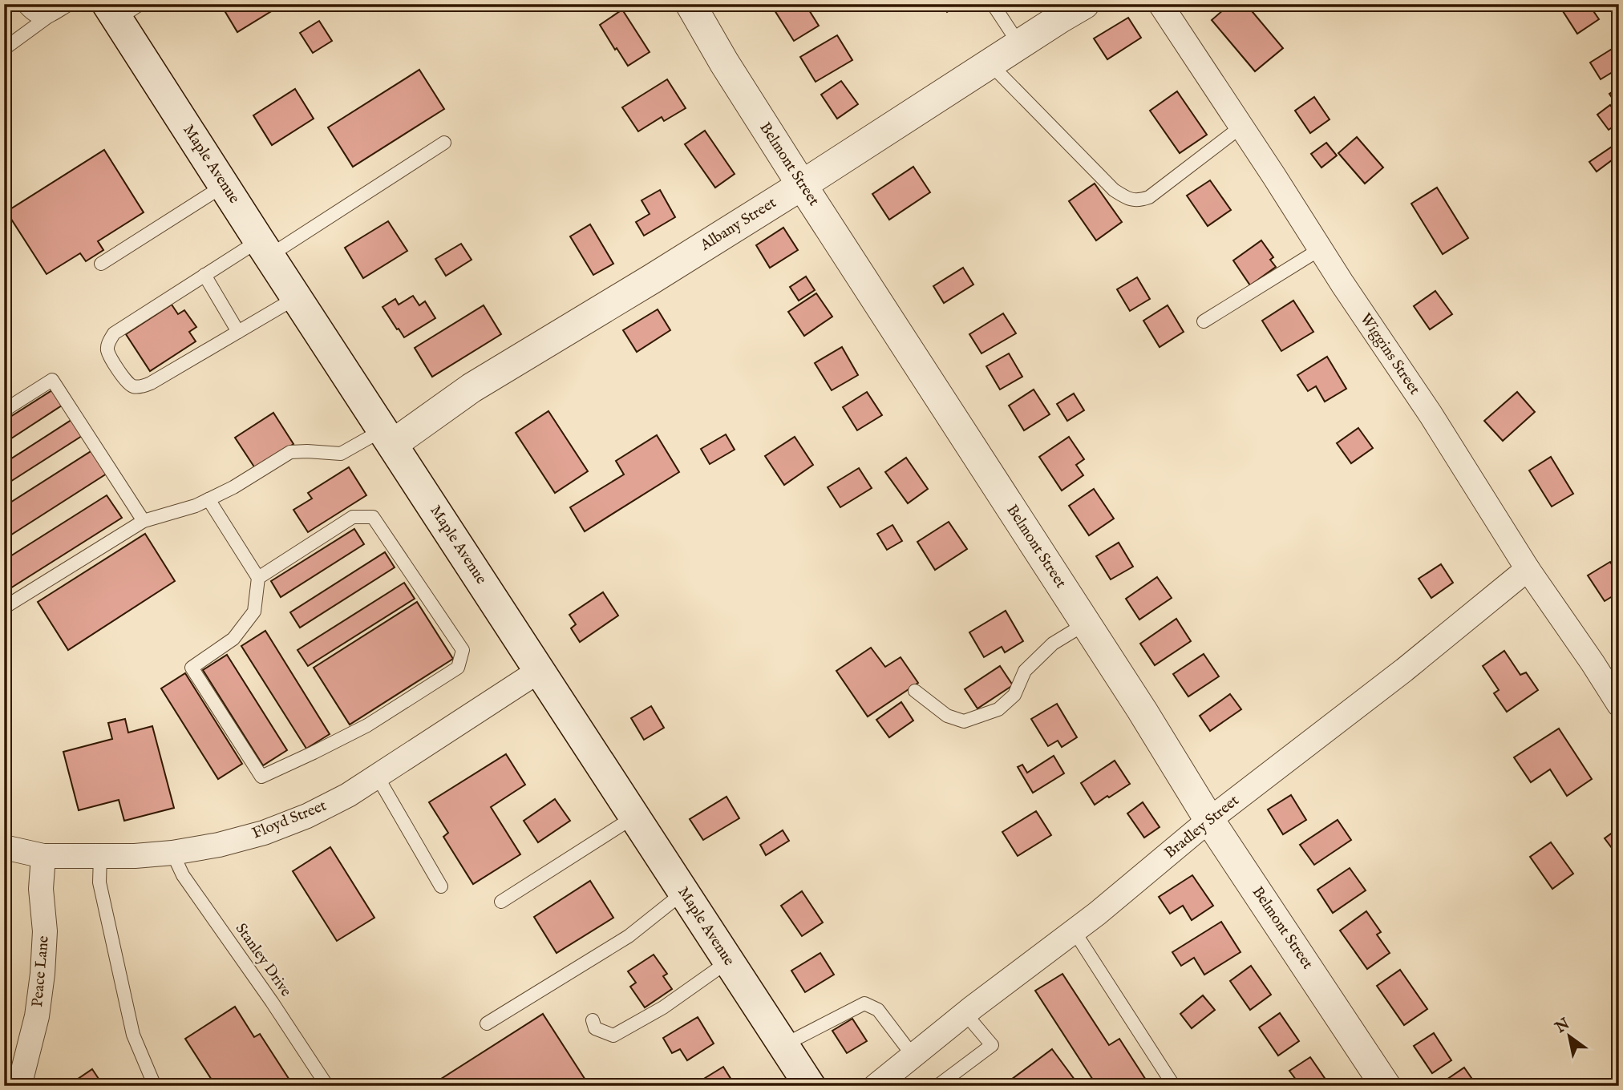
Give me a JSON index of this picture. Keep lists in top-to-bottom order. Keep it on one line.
{"streets":{"main road":["Maple Avenue"],"street":["Belmont Street","Albany Street","Wiggins Street","Floyd Street","Bradley Street","Peace Lane"],"lane":["Stanley Drive"]},"crossings":[["Maple Avenue","Albany Street"],["Maple Avenue","Floyd Street"],["Belmont Street","Albany Street"],["Belmont Street","Bradley Street"],["Wiggins Street","Bradley Street"],["Floyd Street","Stanley Drive"],["Floyd Street","Peace Lane"]],"north":"top left"}
